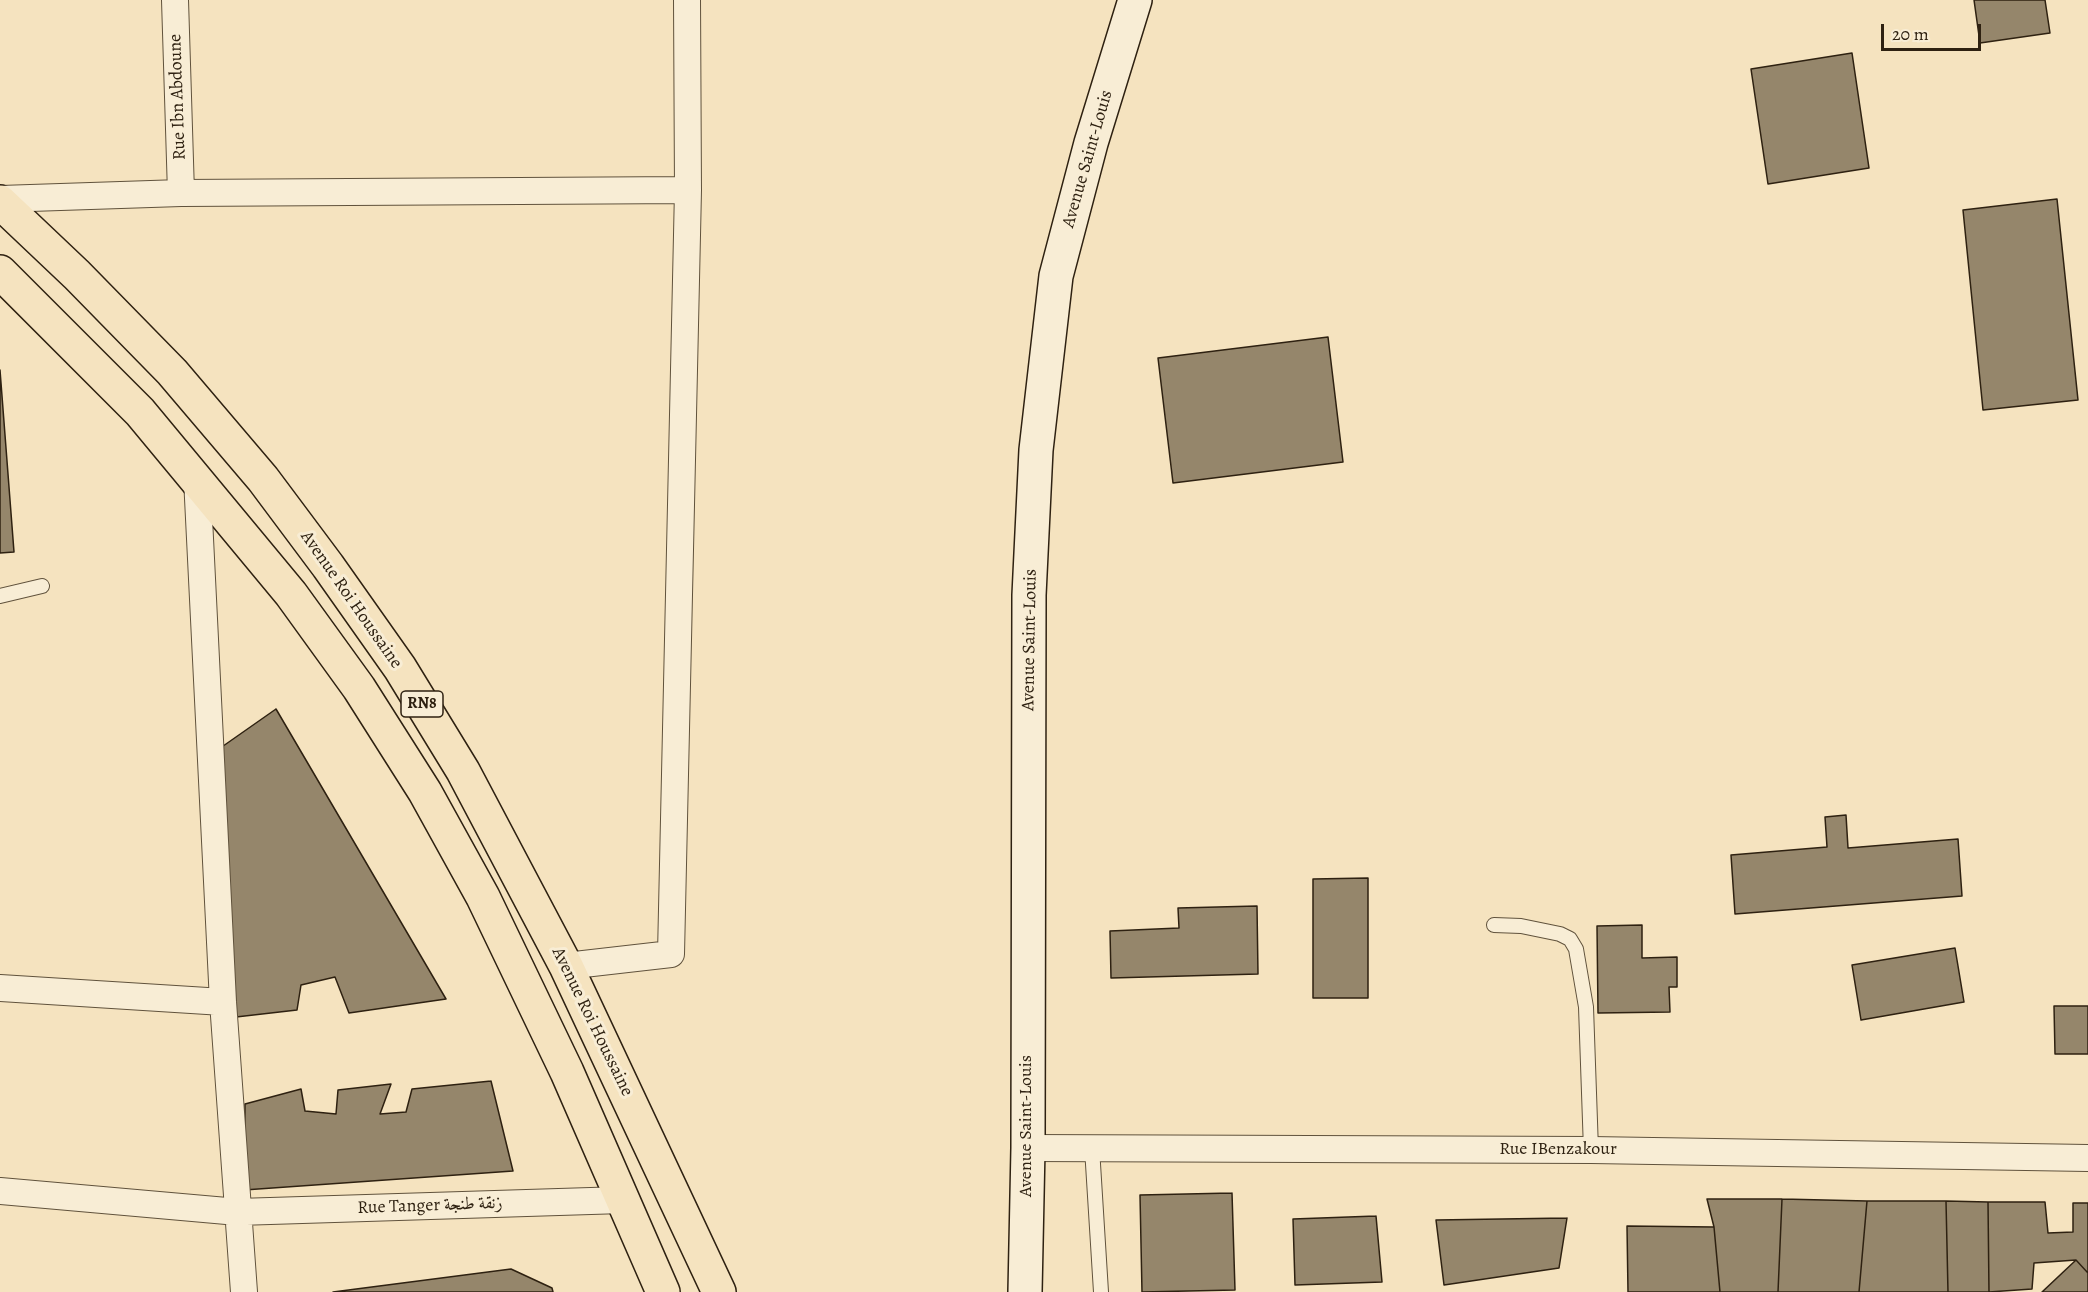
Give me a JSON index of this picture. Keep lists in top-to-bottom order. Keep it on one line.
{"streets":{"main road":["Avenue Saint-Louis","Avenue Roi Houssaine","RN8"],"street":["Rue Ibn Abdoune","Rue IBenzakour","Rue Tanger زنقة طنجة"]},"crossings":[["Avenue Saint-Louis","Rue IBenzakour"],["RN8","Rue Tanger زنقة طنجة"]],"scale_bar":"20 m"}
